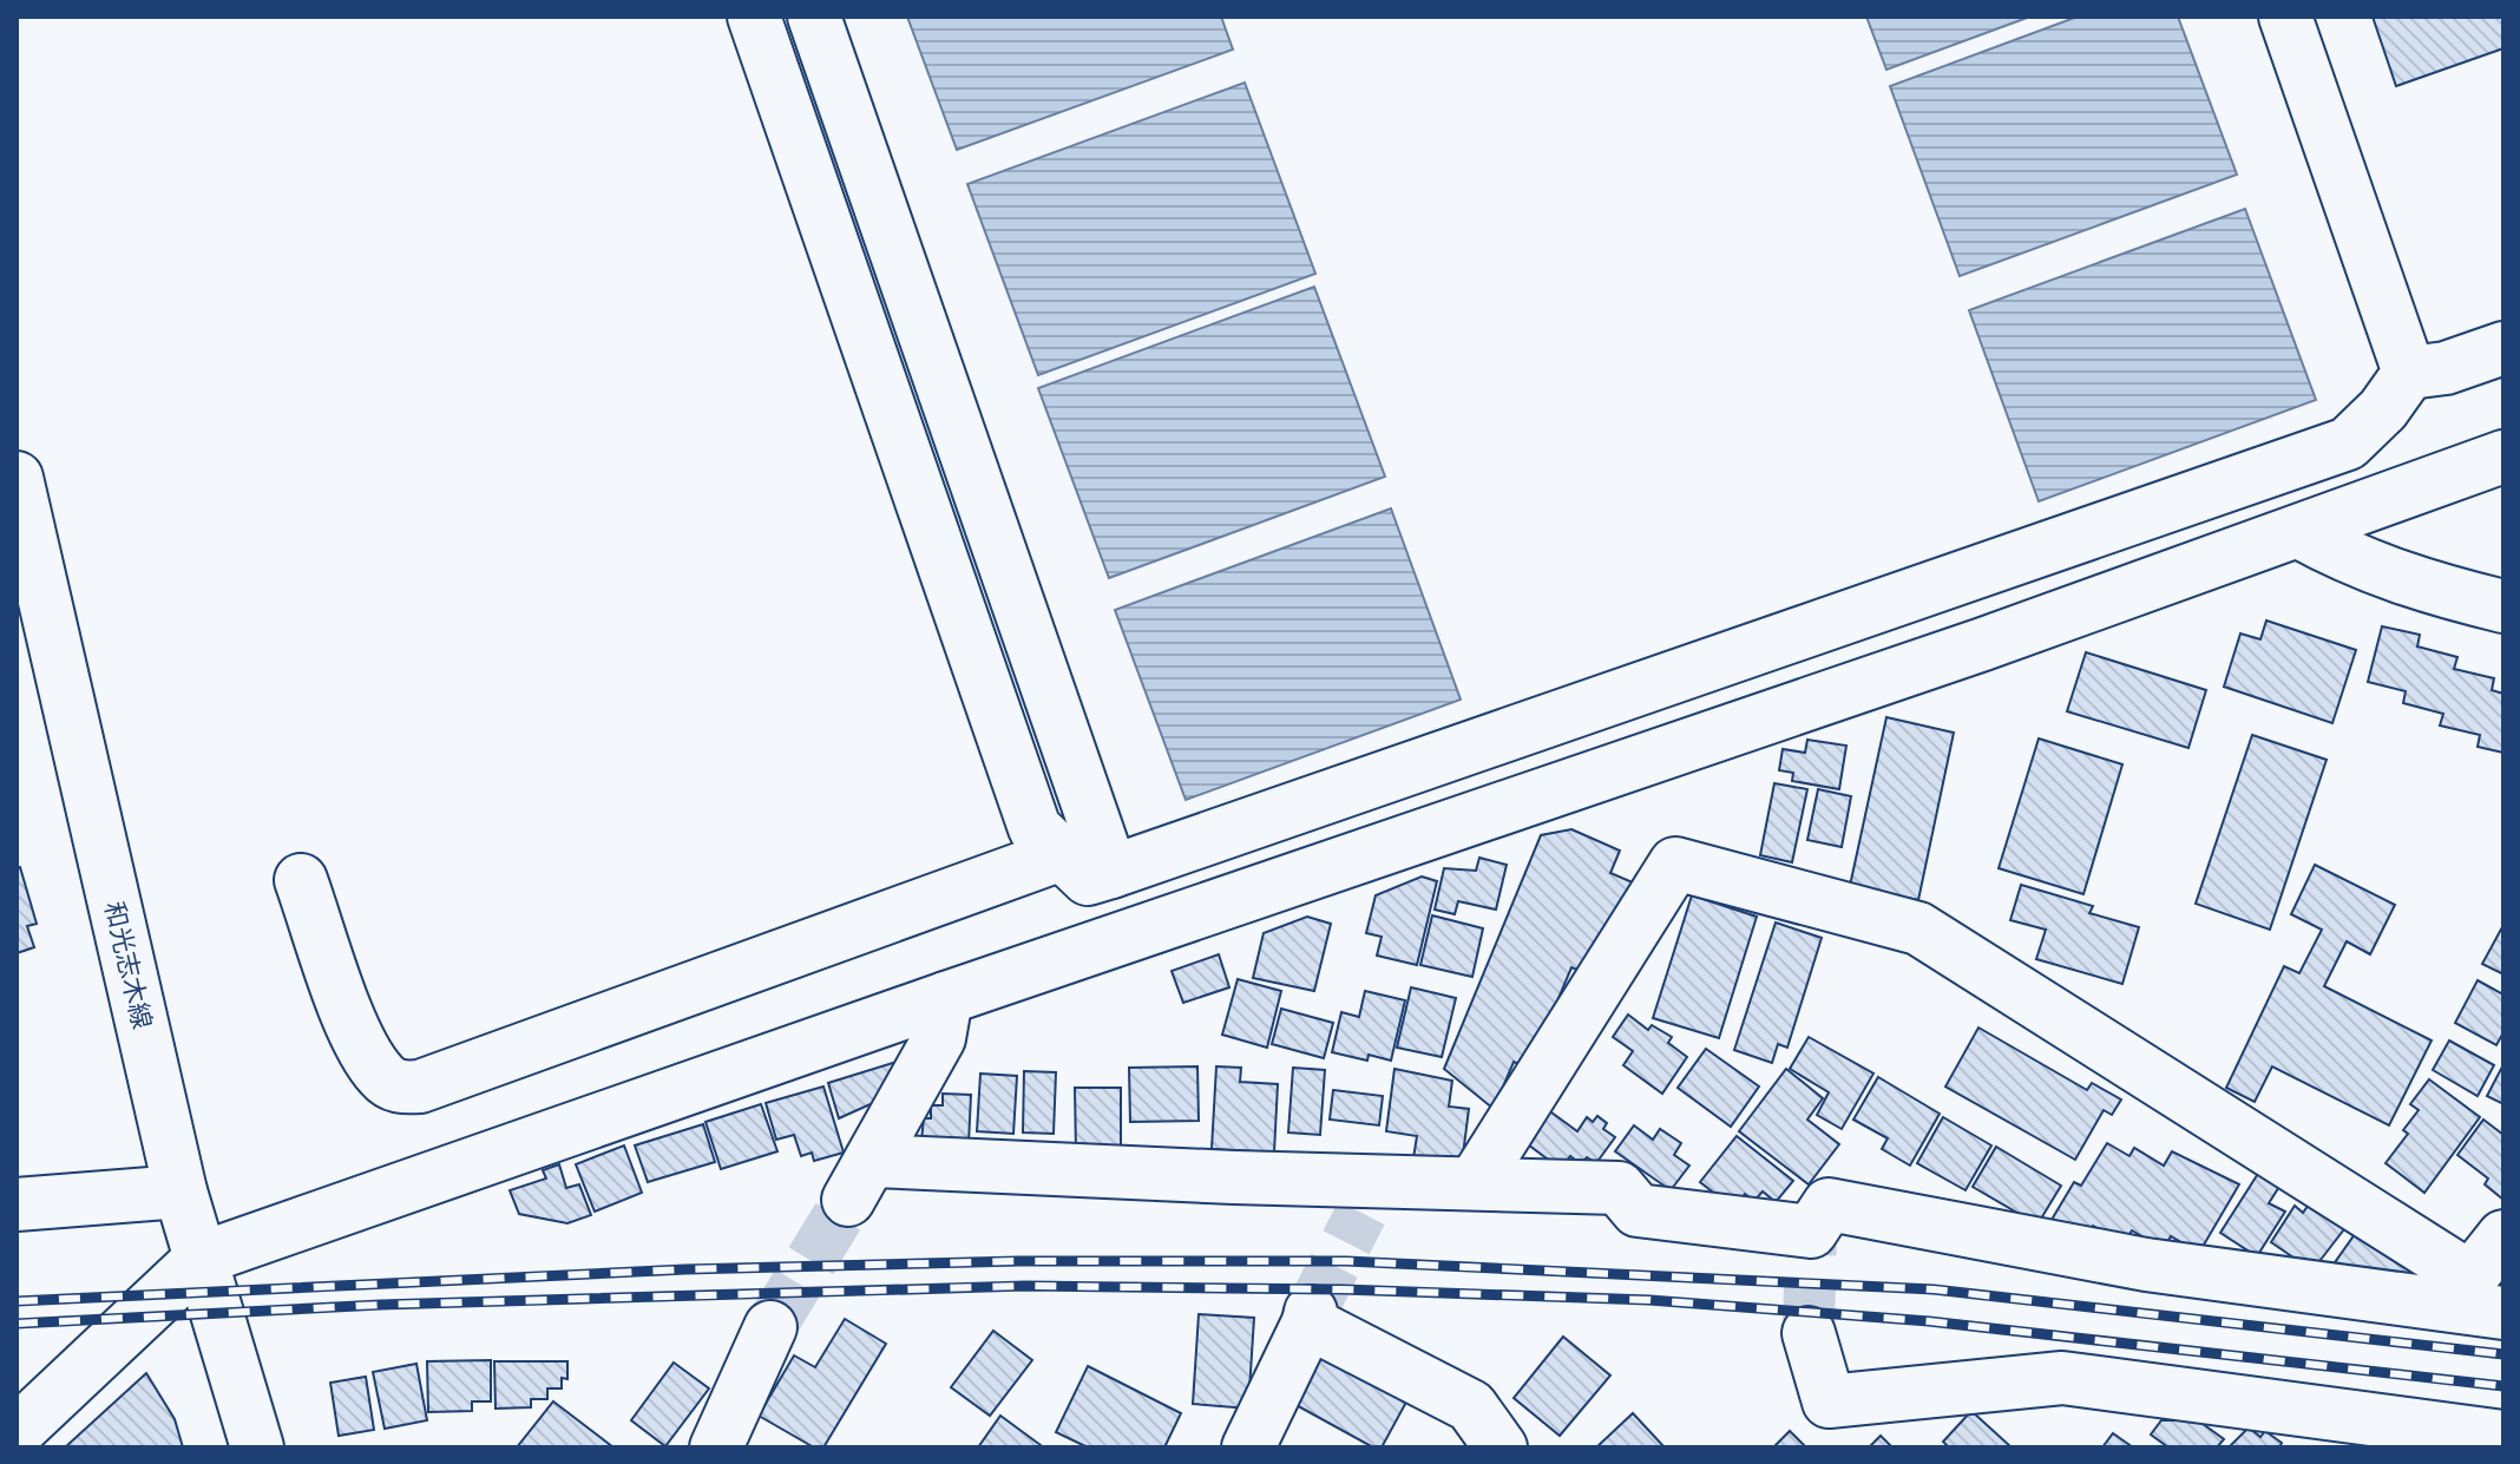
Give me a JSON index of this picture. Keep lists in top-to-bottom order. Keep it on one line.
{"streets":{"street":["和光志木線"]}}
